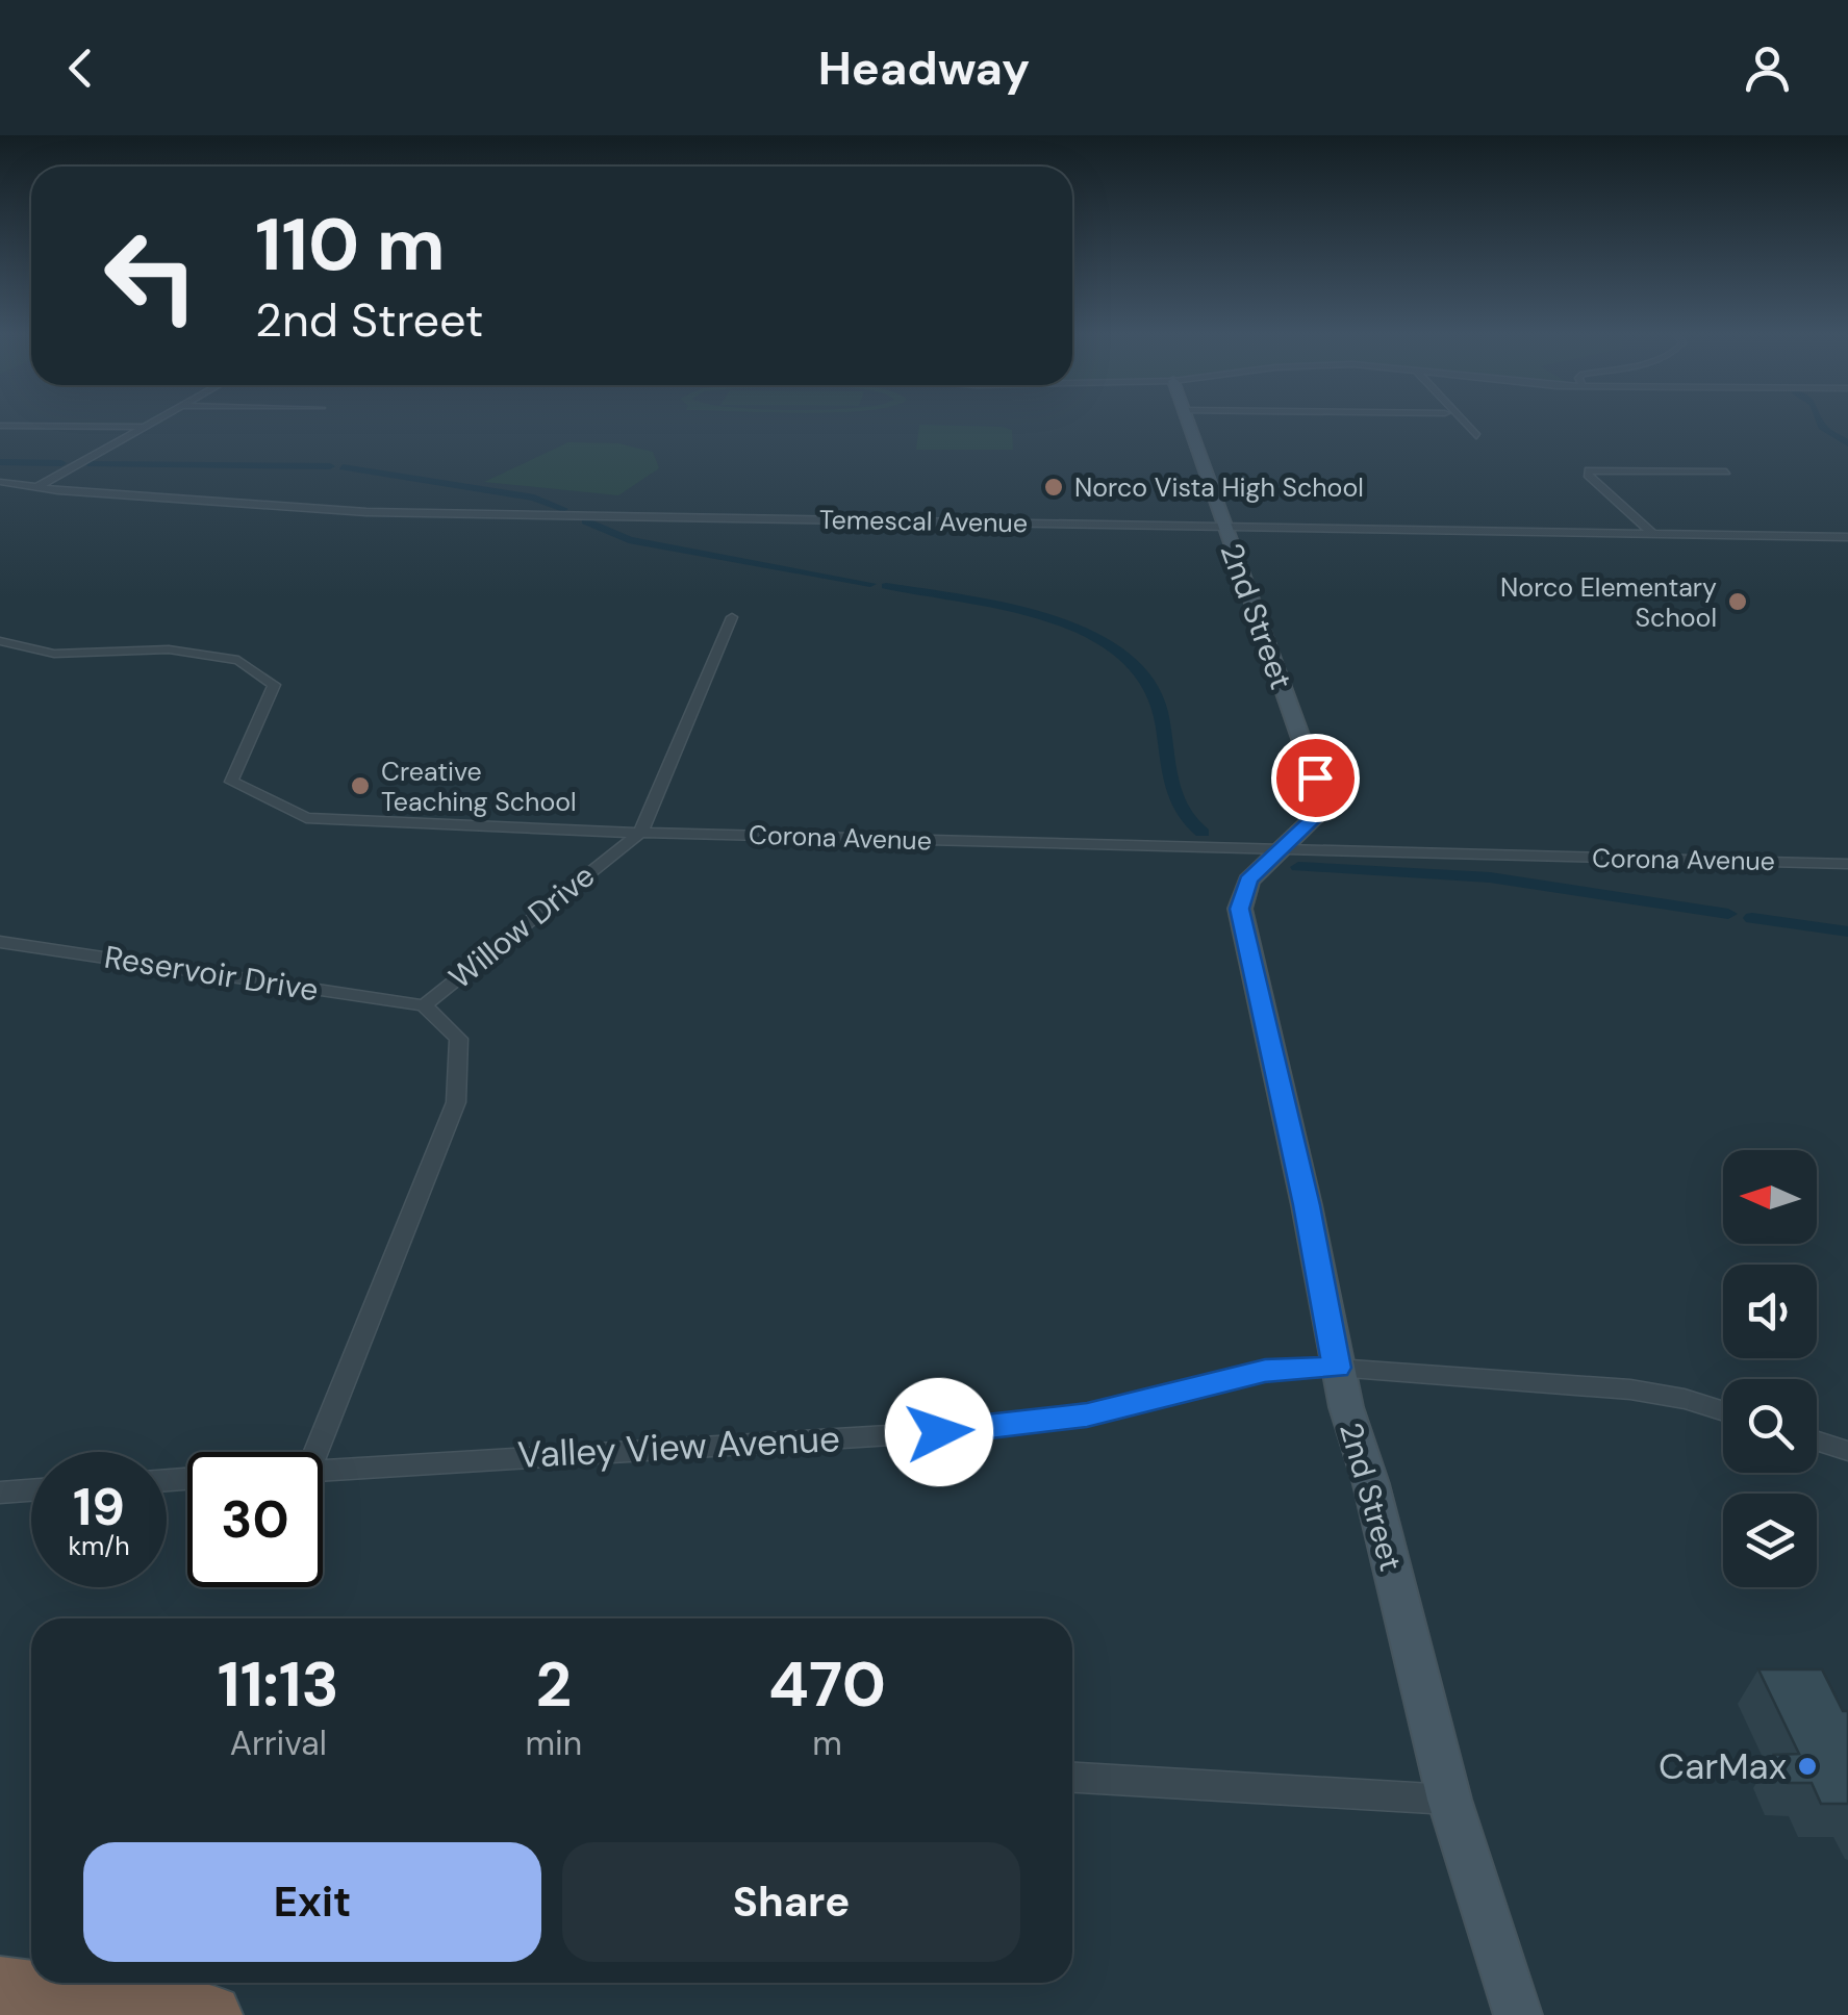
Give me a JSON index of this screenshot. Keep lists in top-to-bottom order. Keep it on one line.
{"streets":{"street":["Temescal Avenue","2nd Street","Corona Avenue","Willow Drive","Reservoir Drive","Valley View Avenue"]},"crossings":[["Temescal Avenue","2nd Street"],["2nd Street","Corona Avenue"],["2nd Street","Valley View Avenue"],["Corona Avenue","Willow Drive"],["Willow Drive","Reservoir Drive"]],"places":["Norco Vista High School","Norco Elementary School","Creative Teaching School","CarMax"],"north":"left","page":{"header":"Headway","turn":["110 m","2nd Street"],"speed":"19 km/h","limit":"30","eta":["11:13","Arrival","2","min","470","m"],"buttons":["Exit","Share"]}}
